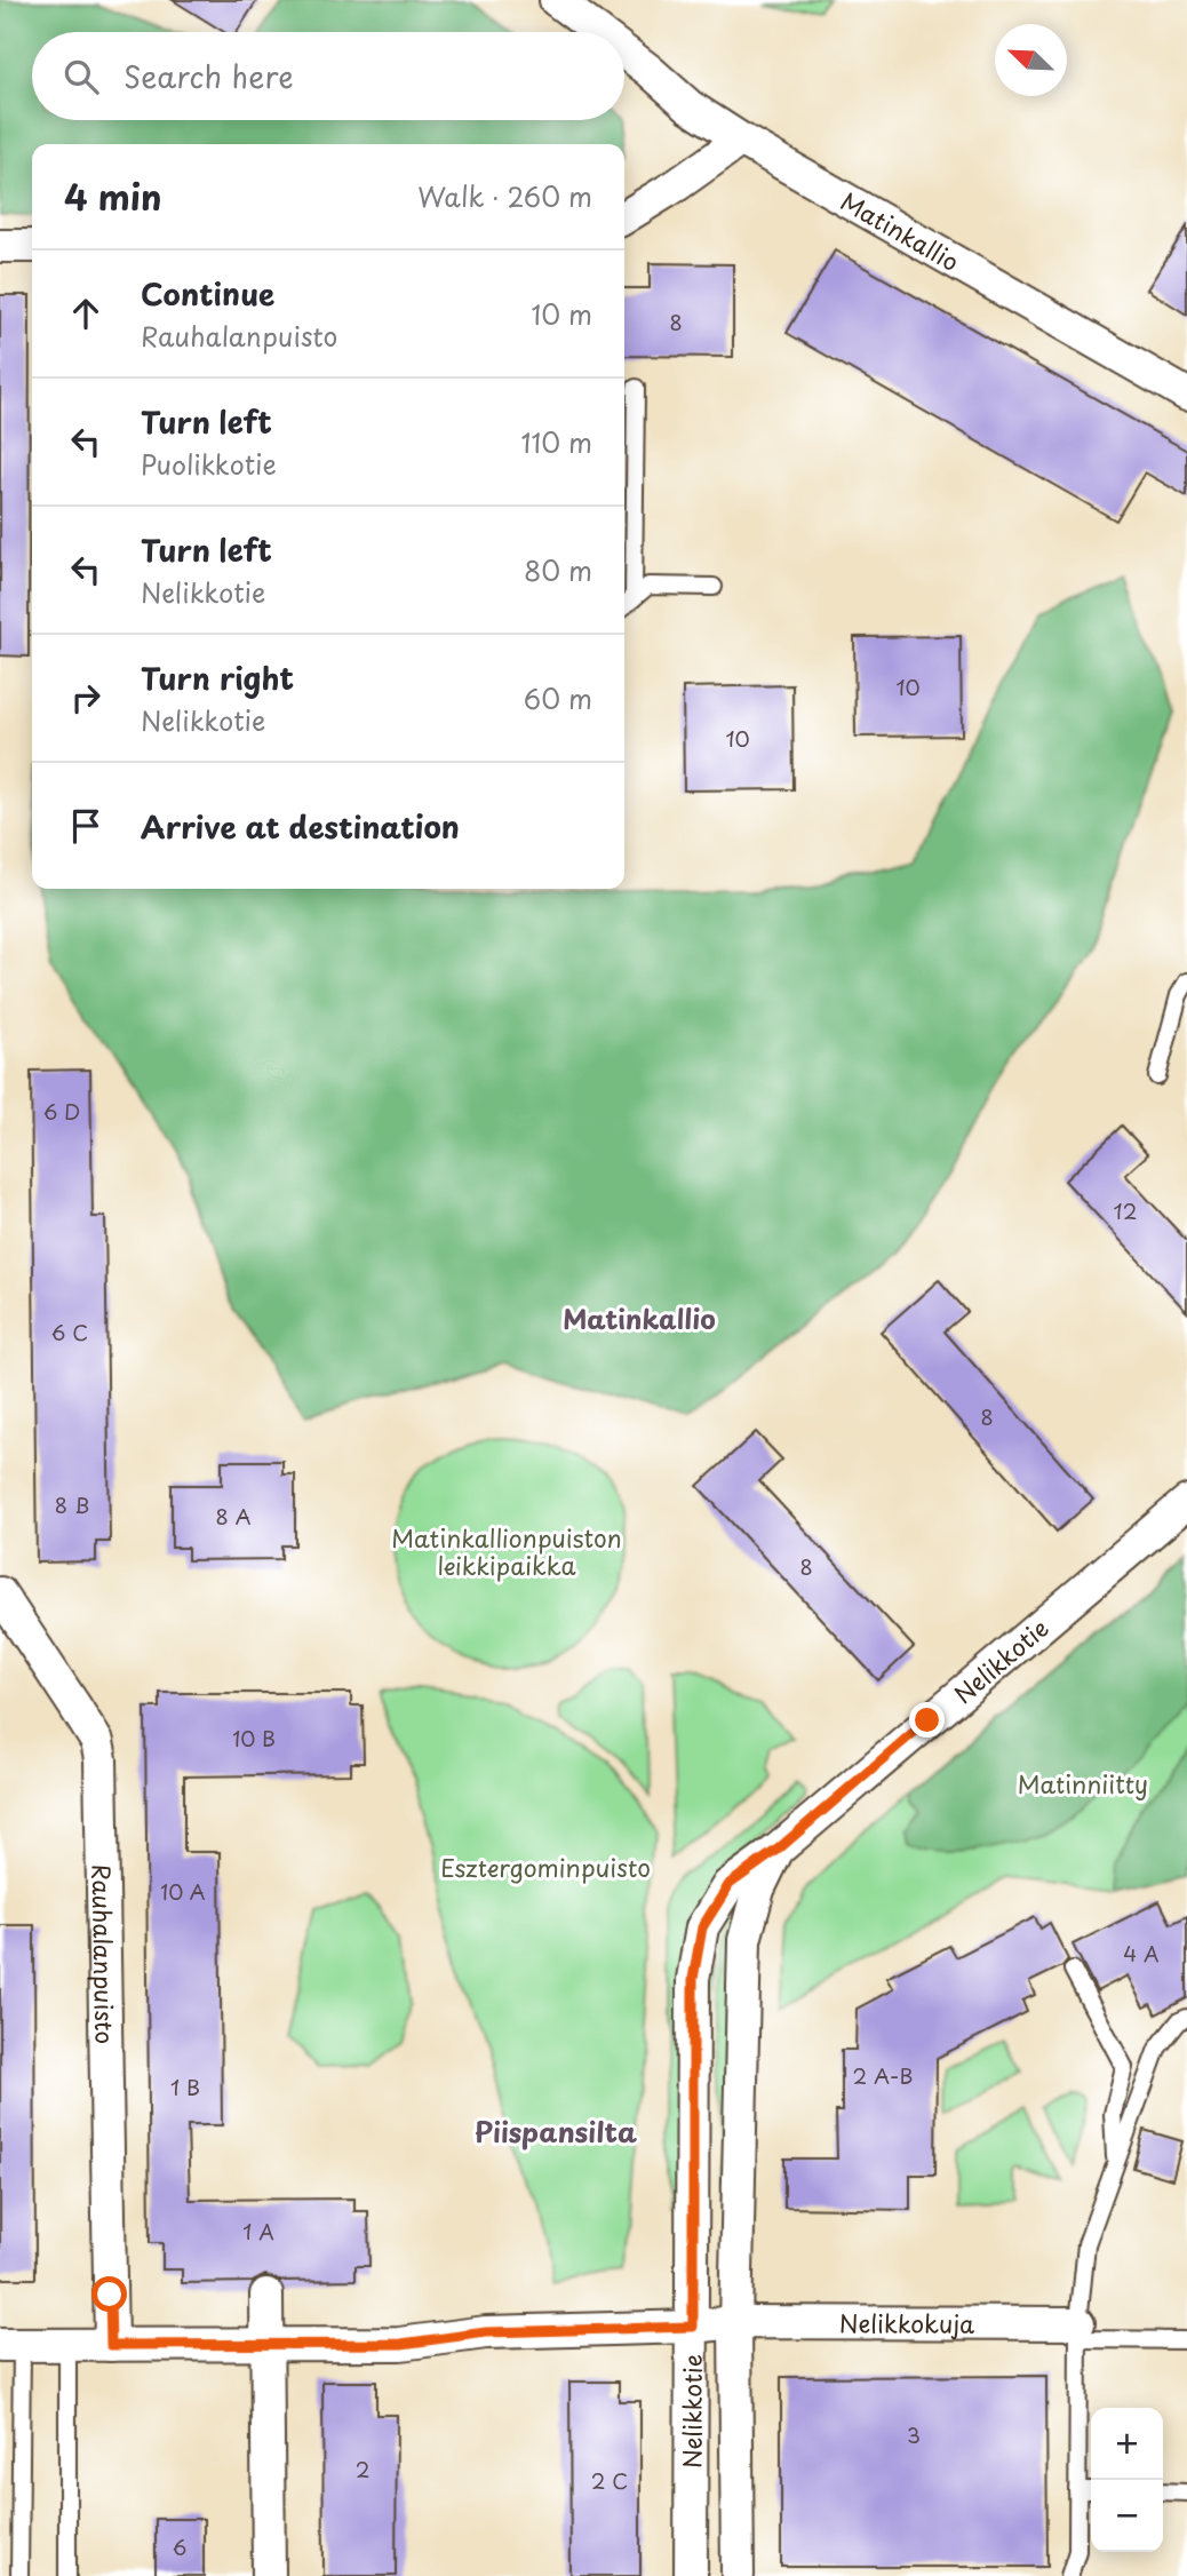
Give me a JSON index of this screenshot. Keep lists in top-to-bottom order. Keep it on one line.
{"streets":{"street":["Matinkallio","Nelikkotie","Rauhalanpuisto","Nelikkokuja"]},"crossings":[["Nelikkotie","Nelikkokuja"],["Rauhalanpuisto","Nelikkokuja"]],"districts":["Matinkallio","Piispansilta"],"parks":["Matinkallionpuiston leikkipaikka","Matinniitty","Esztergominpuisto"],"house_numbers":["8","10","10","6 D","12","6 C","8","8 B","8 A","8","10 B","10 A","4 A","2 A-B","1 B","1 A","3","2","2 C","6"],"north":"top left","page":{"search":"Search here","heading":["4 min","Walk · 260 m"],"list":[["Continue","Rauhalanpuisto","10 m"],["Turn left","Puolikkotie","110 m"],["Turn left","Nelikkotie","80 m"],["Turn right","Nelikkotie","60 m"],"Arrive at destination"],"map_buttons":["+","−"]}}
